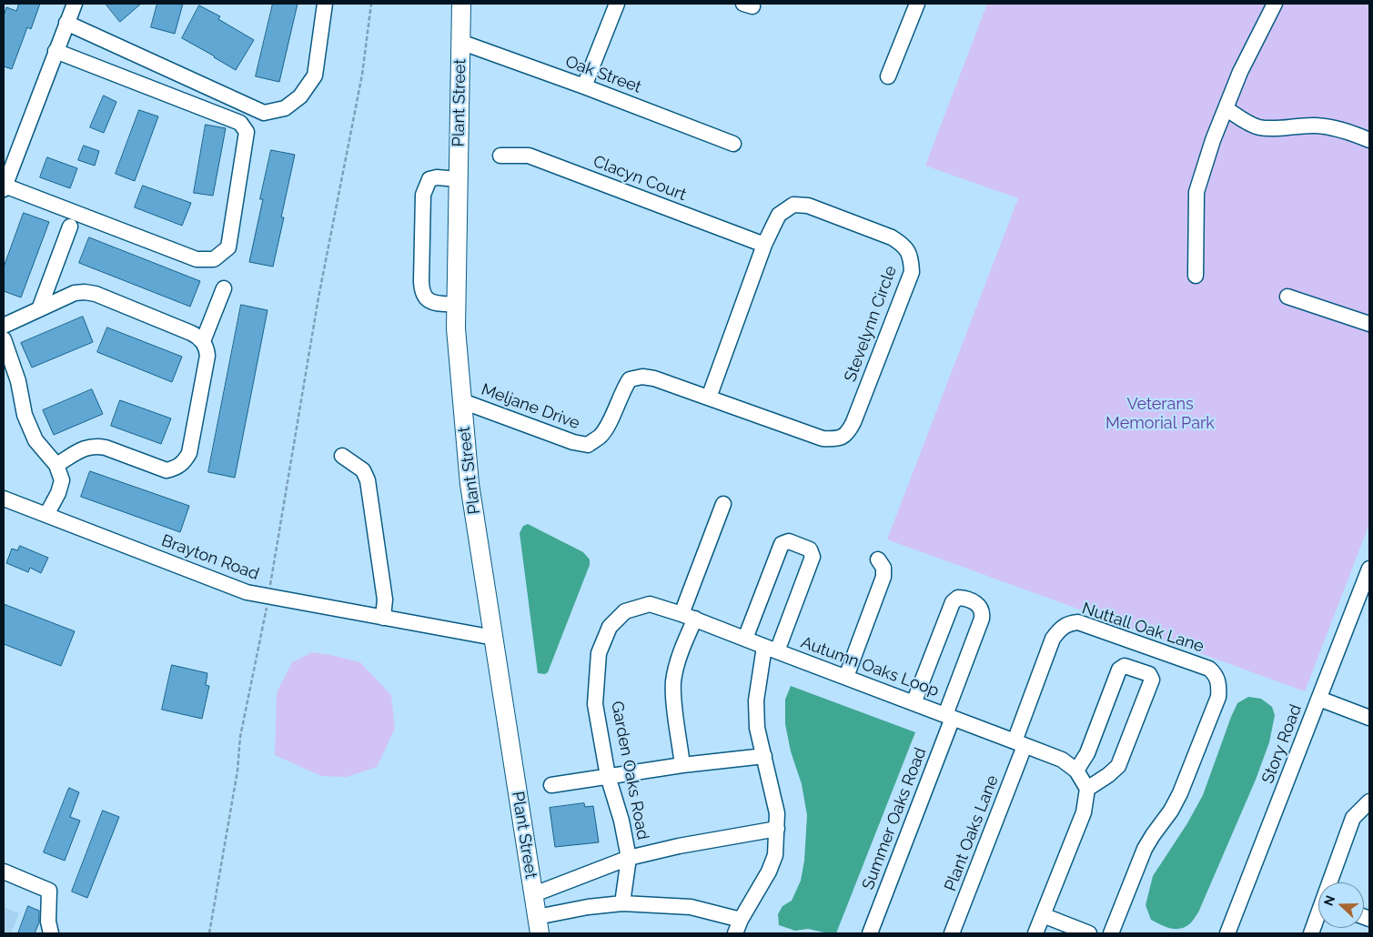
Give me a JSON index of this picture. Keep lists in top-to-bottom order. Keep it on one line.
{"streets":{"main road":["Plant Street"],"street":["Oak Street","Clacyn Court","Stevelynn Circle","Meljane Drive","Brayton Road","Nuttall Oak Lane","Autumn Oaks Loop","Story Road","Garden Oaks Road","Summer Oaks Road","Plant Oaks Lane"]},"crossings":[["Oak Street","Plant Street"],["Plant Street","Meljane Drive"],["Plant Street","Brayton Road"],["Clacyn Court","Stevelynn Circle"],["Stevelynn Circle","Meljane Drive"],["Nuttall Oak Lane","Autumn Oaks Loop"],["Nuttall Oak Lane","Plant Oaks Lane"],["Autumn Oaks Loop","Garden Oaks Road"],["Autumn Oaks Loop","Summer Oaks Road"],["Autumn Oaks Loop","Plant Oaks Lane"]],"parks":["Veterans Memorial Park"],"north":"left"}
